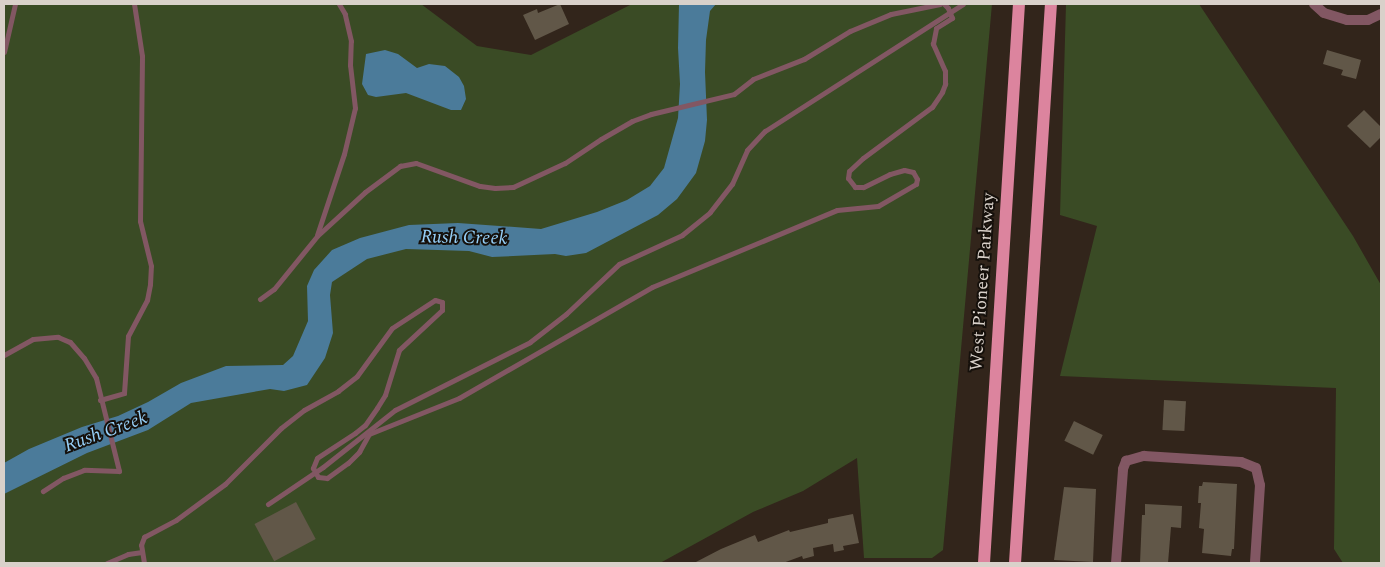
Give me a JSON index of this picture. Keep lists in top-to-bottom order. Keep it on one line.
{"streets":{"main road":["West Pioneer Parkway"]},"water":["Rush Creek"]}
